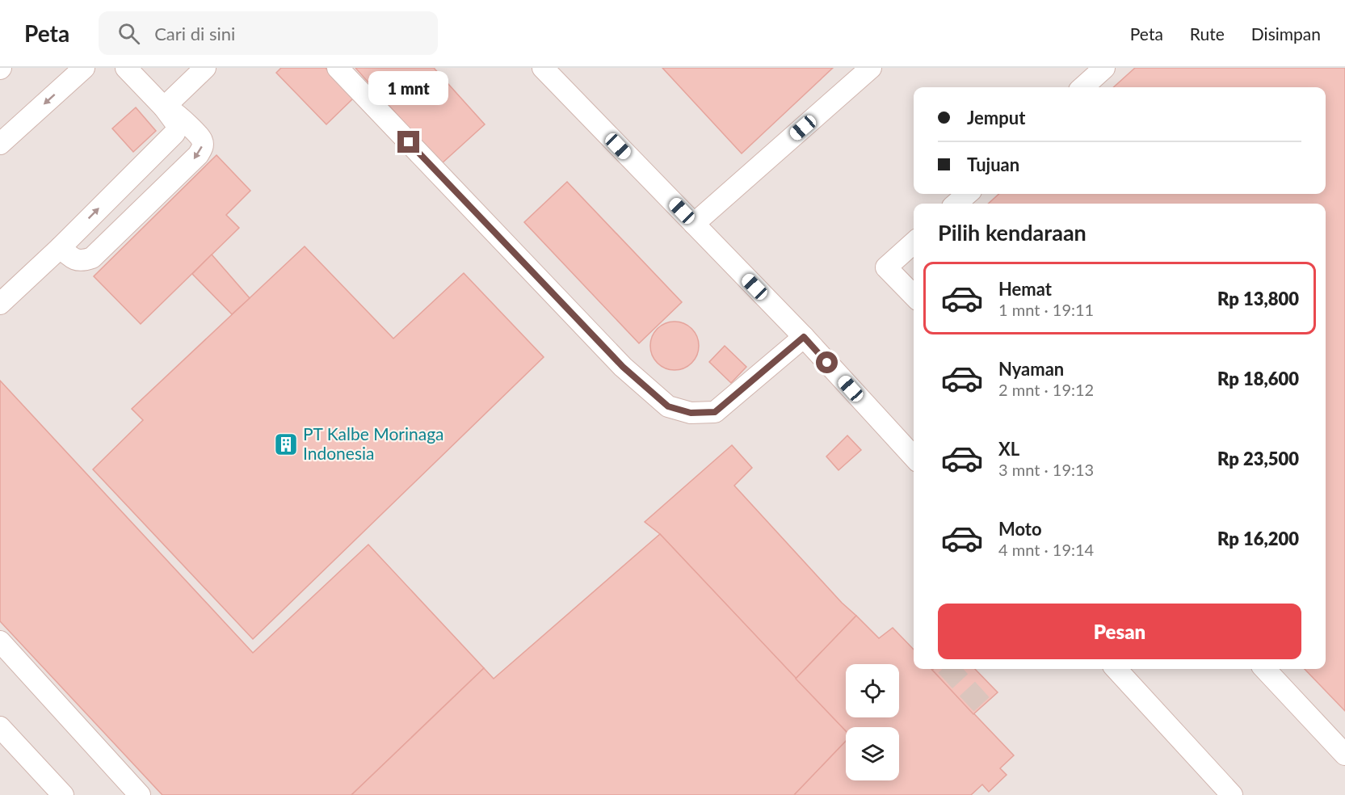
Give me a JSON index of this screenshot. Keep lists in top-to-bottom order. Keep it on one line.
{"places":{"building":["PT Kalbe Morinaga Indonesia"]},"page":{"header":"Peta","search":"Cari di sini","nav":["Peta","Rute","Disimpan"],"bubble":"1 mnt","banner":["Jemput","Tujuan"],"heading":"Pilih kendaraan","list":[{"name":"Hemat","note":"1 mnt · 19:11","value":"Rp 13,800"},{"name":"Nyaman","note":"2 mnt · 19:12","value":"Rp 18,600"},{"name":"XL","note":"3 mnt · 19:13","value":"Rp 23,500"},{"name":"Moto","note":"4 mnt · 19:14","value":"Rp 16,200"}],"buttons":"Pesan"}}
